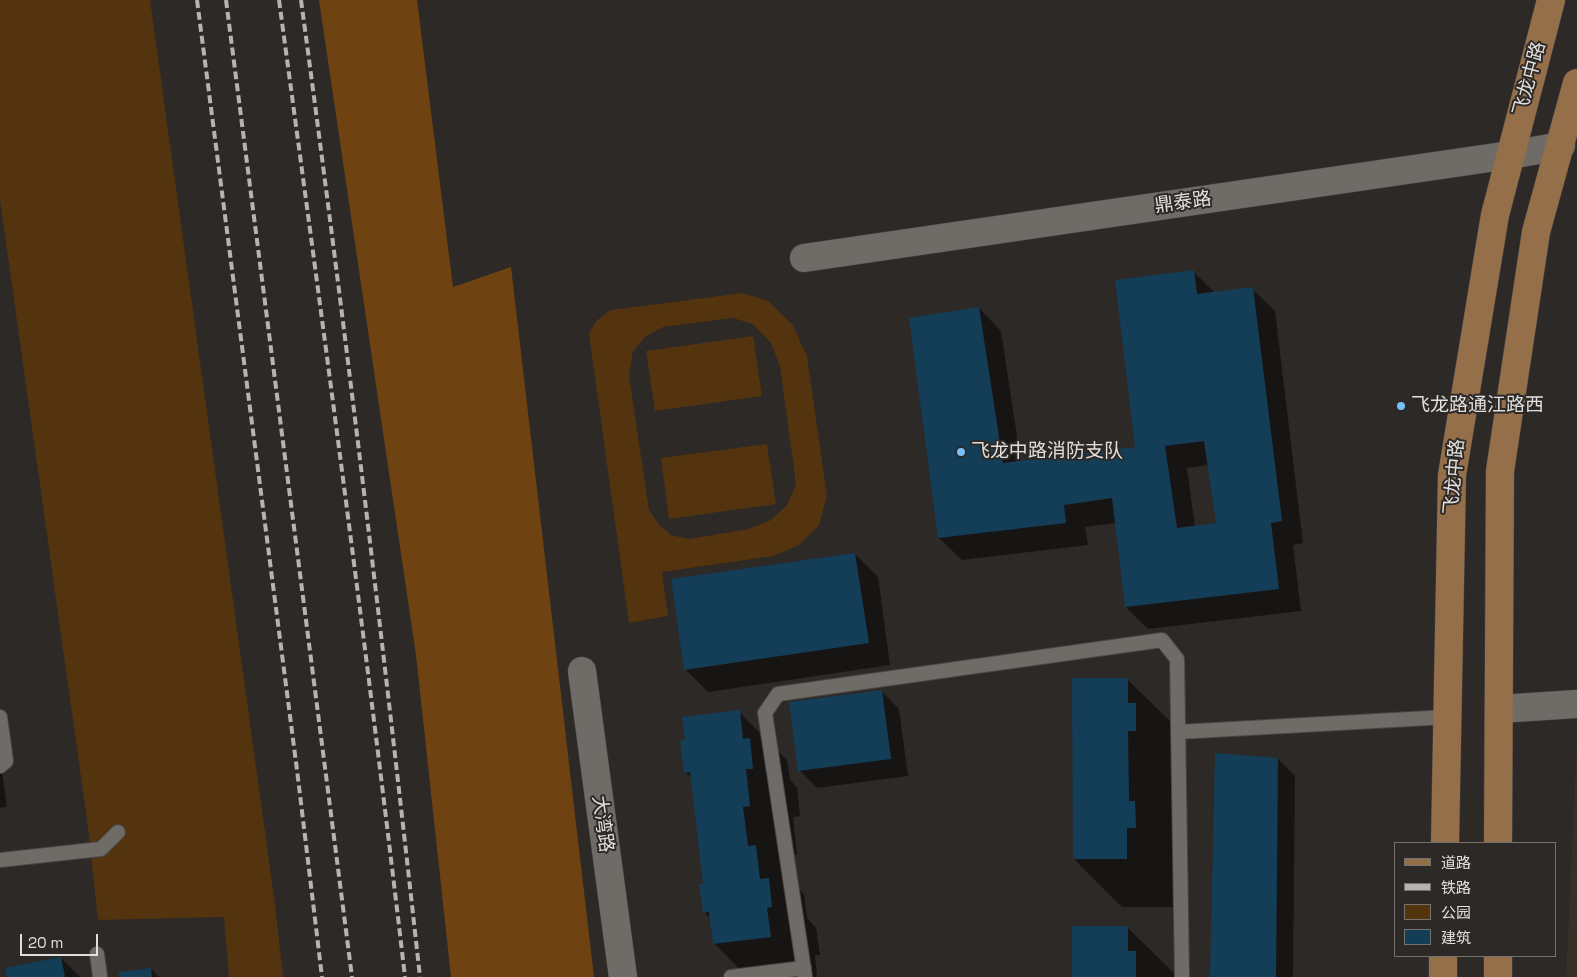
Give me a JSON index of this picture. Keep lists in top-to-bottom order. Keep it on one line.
{"streets":{"main road":["飞龙中路"],"street":["鼎泰路","大湾路"]},"crossings":[["飞龙中路","鼎泰路"]],"places":["飞龙路通江路西","飞龙中路消防支队"],"legend":["道路","铁路","公园","建筑"],"scale_bar":"20 m"}
